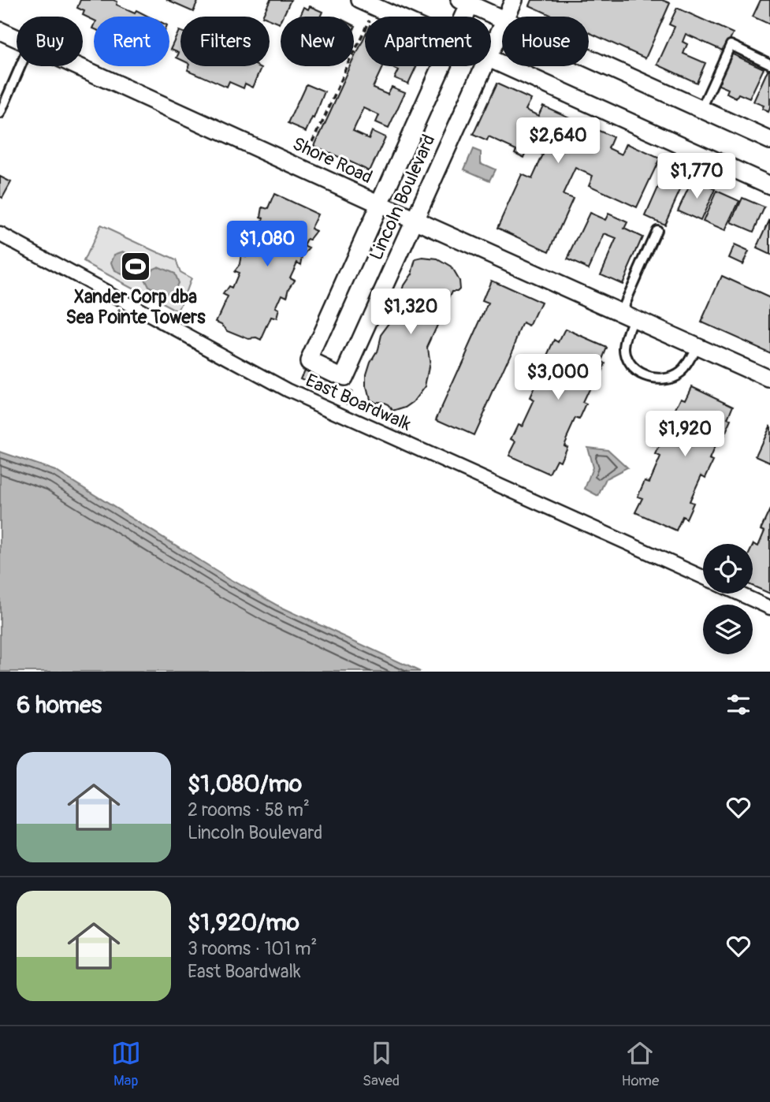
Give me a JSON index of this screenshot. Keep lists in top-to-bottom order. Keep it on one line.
{"streets":{"street":["Shore Road","Lincoln Boulevard","East Boardwalk"]},"crossings":[["Shore Road","Lincoln Boulevard"]],"places":{"sports":["Xander Corp dba Sea Pointe Towers"]},"page":{"chip":["Buy","Rent","Filters","New","Apartment","House"],"price":["$2,640","$1,770","$1,080","$1,320","$3,000","$1,920"],"heading":"6 homes","list":[{"name":"$1,080/mo","note":"2 rooms · 58 m² · Lincoln Boulevard"},{"name":"$1,920/mo","note":"3 rooms · 101 m² · East Boardwalk"}],"tabs":["Map","Saved","Home"]}}
